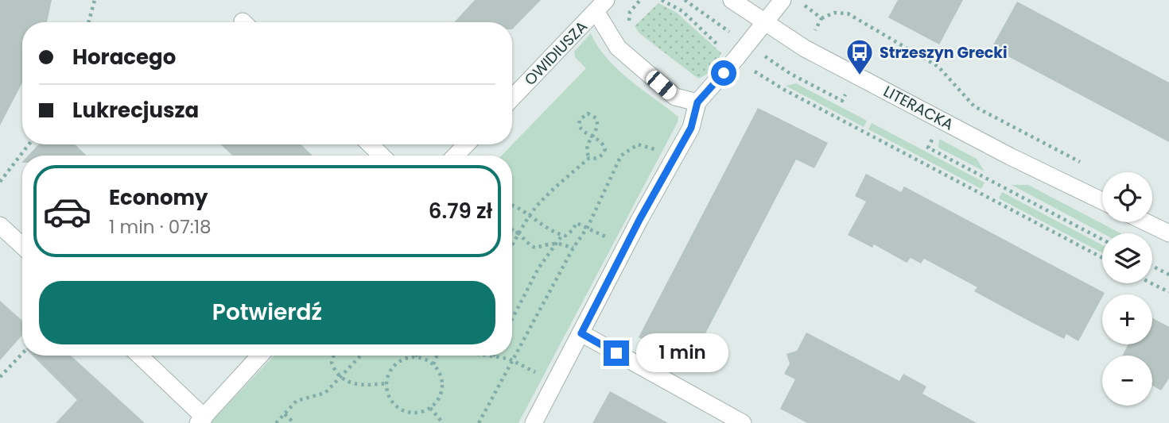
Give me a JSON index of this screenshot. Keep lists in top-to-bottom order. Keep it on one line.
{"streets":{"street":["OWIDIUSZA","LITERACKA"]},"places":{"bus stop":["Strzeszyn Grecki"]},"page":{"banner":["Horacego","Lukrecjusza"],"list":[{"name":"Economy","note":"1 min · 07:18","value":"6.79 zł"}],"map_buttons":["+","−"],"buttons":"Potwierdź","bubble":"1 min"}}
